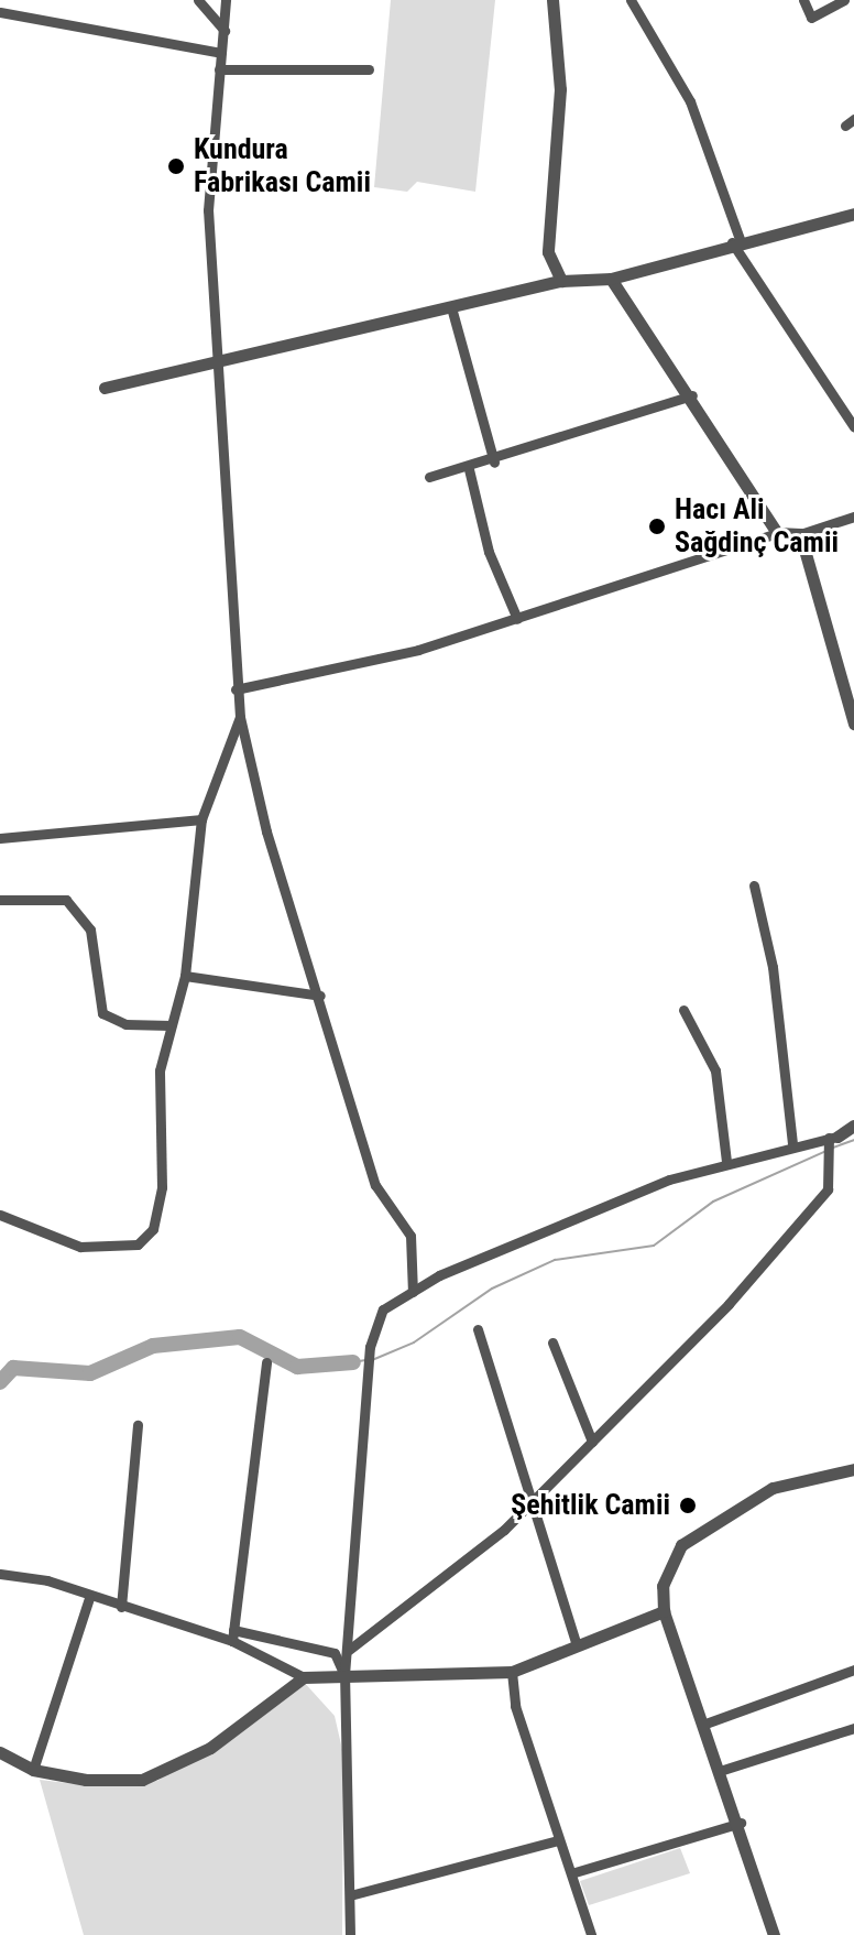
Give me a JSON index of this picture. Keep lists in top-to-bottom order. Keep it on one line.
{"places":["Kundura Fabrikası Camii","Hacı Ali Sağdinç Camii","Şehitlik Camii"]}
